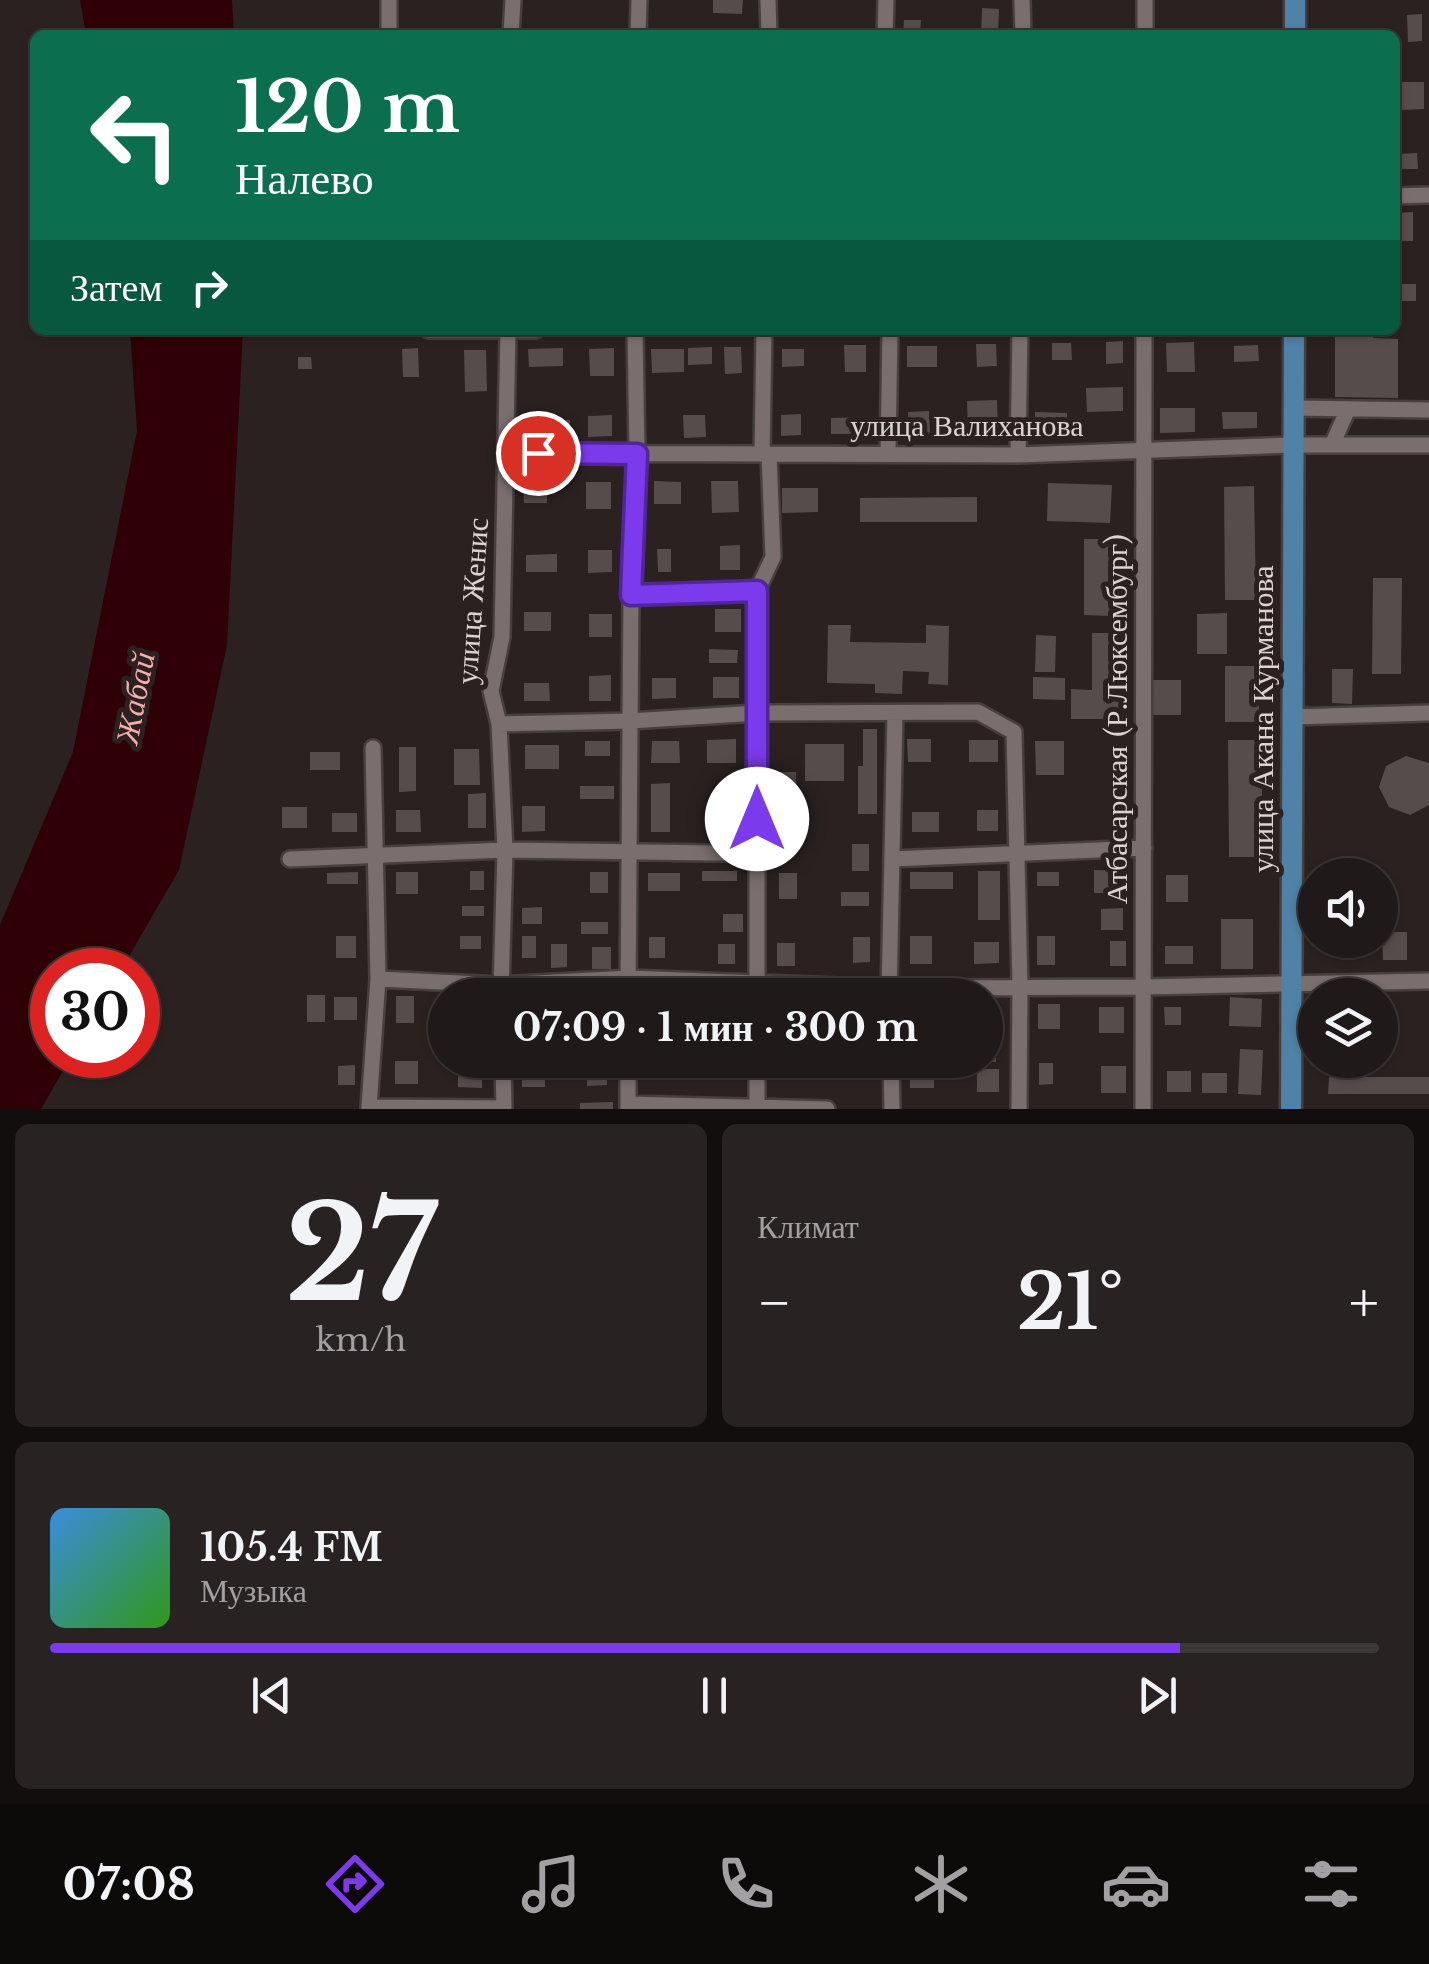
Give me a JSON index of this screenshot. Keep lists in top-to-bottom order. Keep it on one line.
{"streets":{"main road":["улица Акана Курманова"],"street":["улица Валиханова","улица Женис","Атбасарская (Р.Люксембург)"]},"crossings":[["улица Валиханова","улица Женис"],["улица Валиханова","Атбасарская (Р.Люксембург)"],["улица Валиханова","улица Акана Курманова"]],"water":["Жабай"],"page":{"turn":["120 m","Налево"],"then":"Затем","limit":"30","trip":"07:09 · 1 мин · 300 m","tile":[["27","km/h"],"Климат"],"heat":["−","21°","+"],"song":["105.4 FM","Музыка"],"tabs":"07:08"}}
